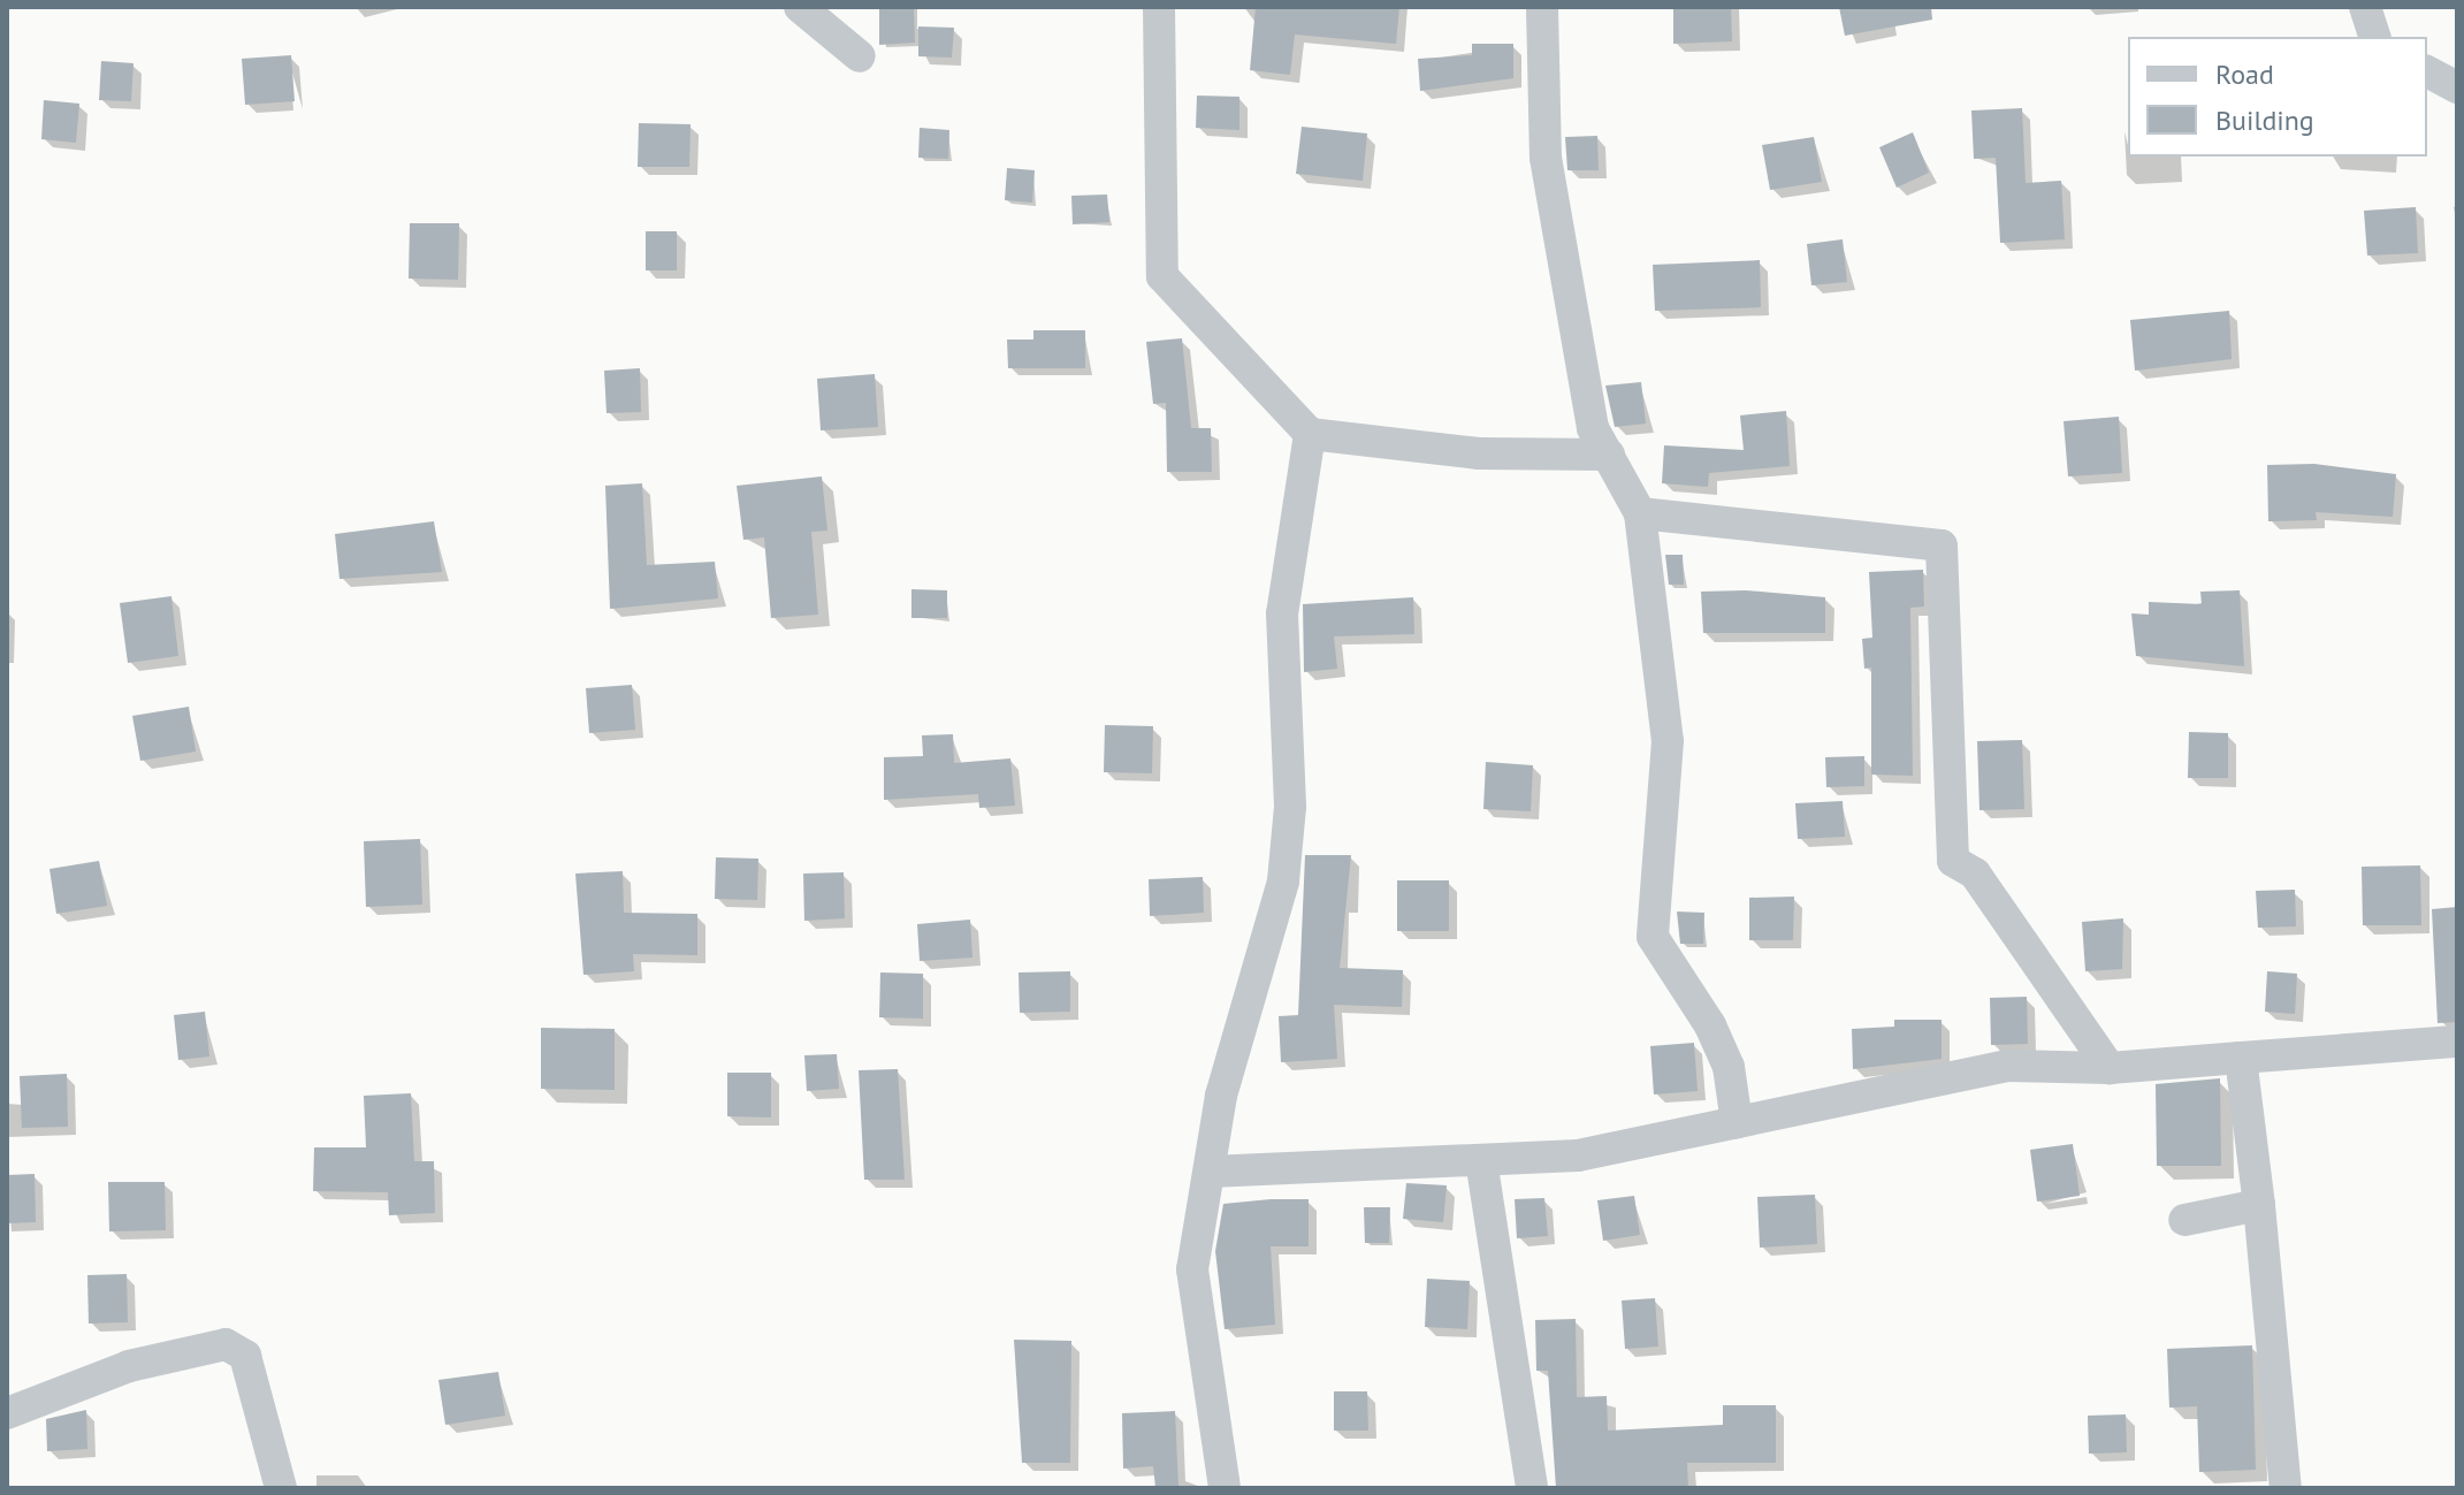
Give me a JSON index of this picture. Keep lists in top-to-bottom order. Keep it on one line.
{"legend":["Road","Building"]}
